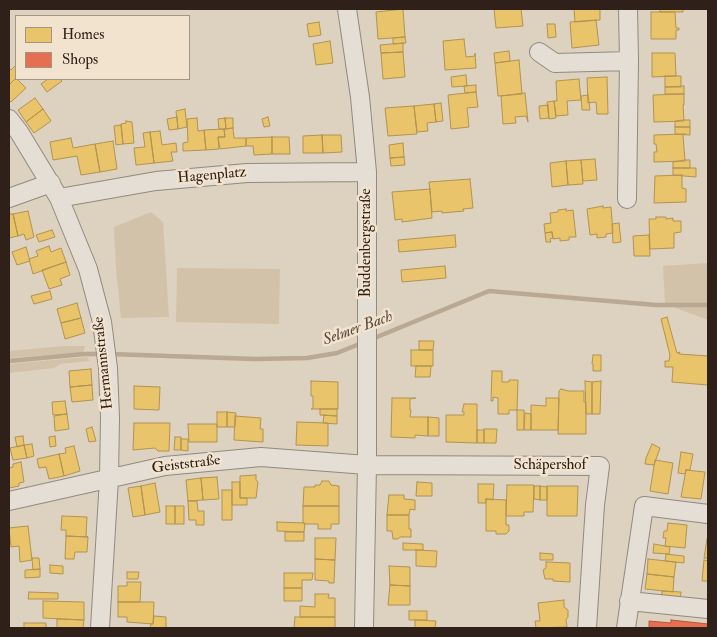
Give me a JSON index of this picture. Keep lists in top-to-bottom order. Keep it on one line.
{"streets":{"street":["Hagenplatz","Buddenbergstraße","Hermannstraße","Geiststraße","Schäpershof"]},"crossings":[["Hagenplatz","Buddenbergstraße"],["Hagenplatz","Hermannstraße"],["Buddenbergstraße","Geiststraße"],["Buddenbergstraße","Schäpershof"],["Hermannstraße","Geiststraße"],["Geiststraße","Schäpershof"]],"water":["Selmer Bach"],"legend":["Homes","Shops"]}
